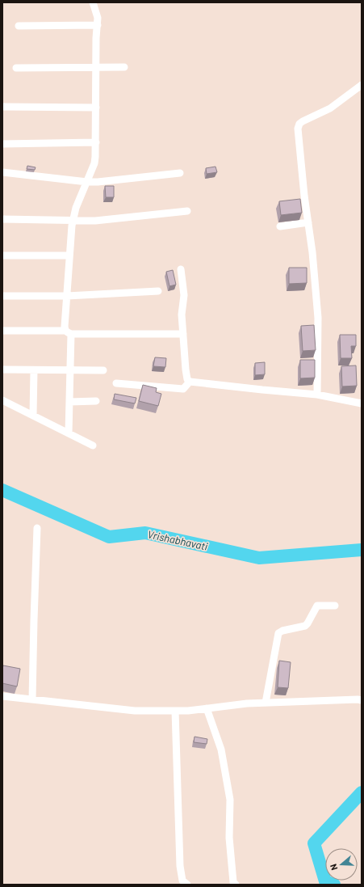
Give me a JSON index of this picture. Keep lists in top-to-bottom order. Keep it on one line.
{"water":["Vrishabhavati"],"north":"left"}
